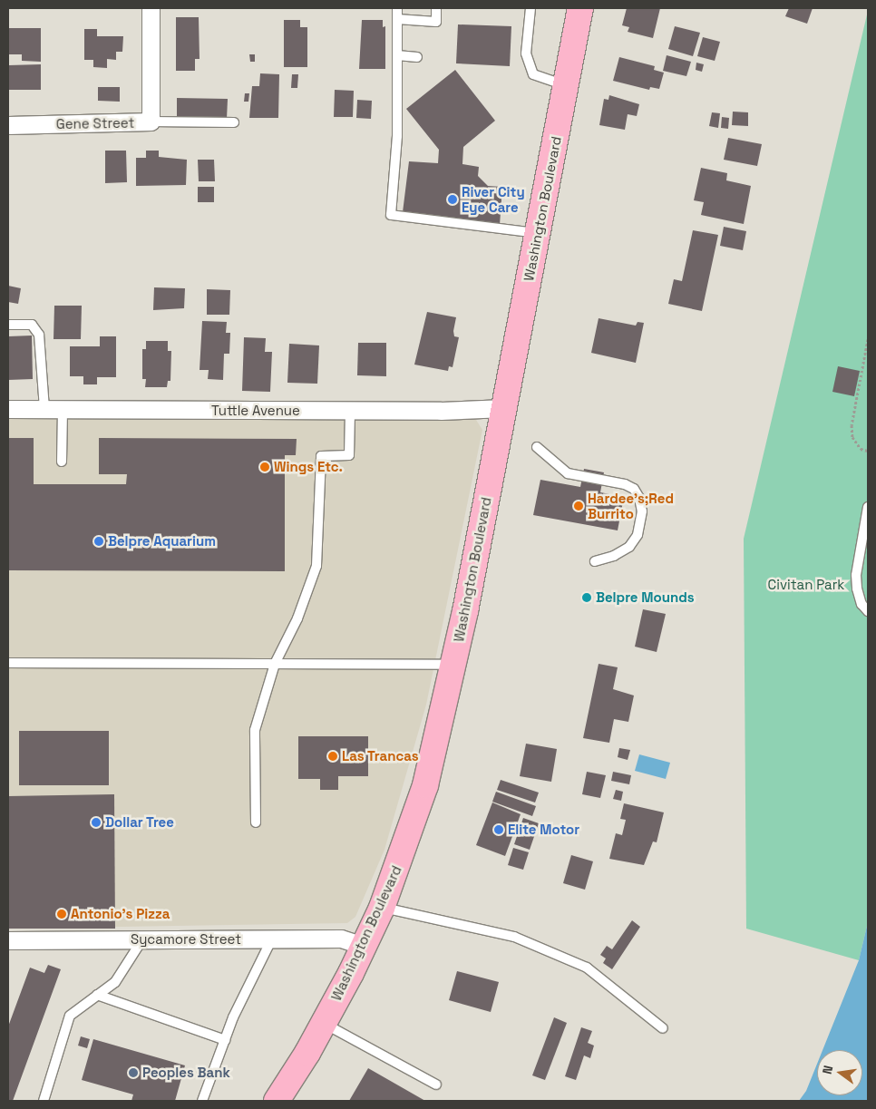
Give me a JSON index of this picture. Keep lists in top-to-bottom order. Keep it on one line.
{"streets":{"main road":["Washington Boulevard"],"street":["Gene Street","Tuttle Avenue","Sycamore Street"]},"crossings":[["Washington Boulevard","Tuttle Avenue"],["Washington Boulevard","Sycamore Street"]],"parks":["Civitan Park"],"places":["River City Eye Care","Wings Etc.","Hardee’s;Red Burrito","Belpre Aquarium","Belpre Mounds","Las Trancas","Dollar Tree","Elite Motor","Antonio's Pizza","Peoples Bank"],"north":"left"}
